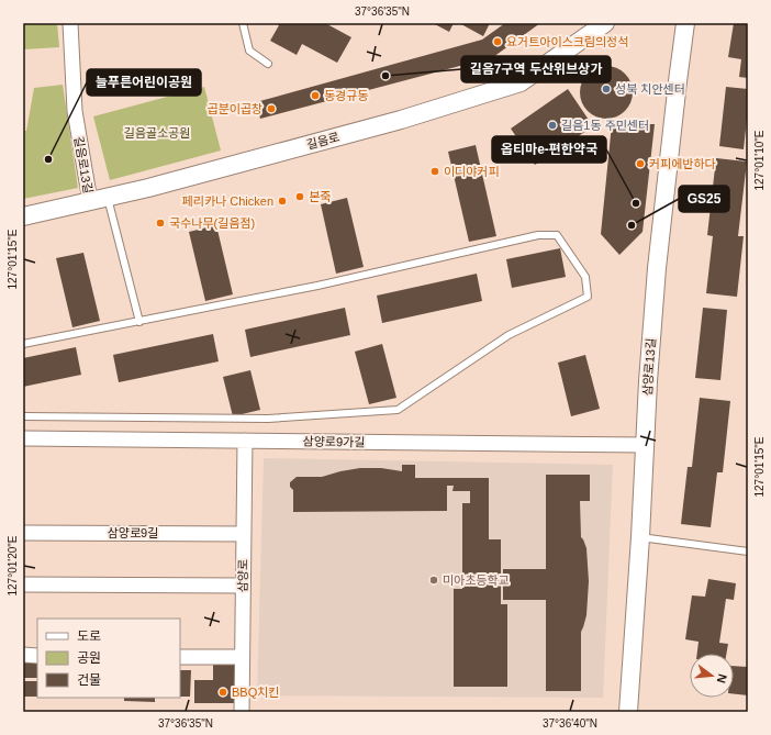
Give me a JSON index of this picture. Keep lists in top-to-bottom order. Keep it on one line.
{"streets":{"street":["길음로","길음로13길","삼양로13길","삼양로9가길","삼양로9길","삼양로"]},"crossings":[["길음로","길음로13길"],["삼양로13길","삼양로9가길"],["삼양로9가길","삼양로"],["삼양로9길","삼양로"]],"parks":["길음골소공원"],"places":["요거트아이스크림의정석","길음7구역 두산위브상가","성북 치안센터","동경규동","곱분이곱창","길음1동 주민센터","늘푸른어린이공원","커피에반하다","이디야커피","본죽","페리카나 Chicken","옵티마e-편한약국","국수나무(길음점)","GS25","미아초등학교","BBQ치킨"],"legend":["도로","공원","건물"],"north":"right","coordinates":["37°36'35\"N","127°01'10\"E","127°01'15\"E","127°01'20\"E","37°36'40\"N"]}
